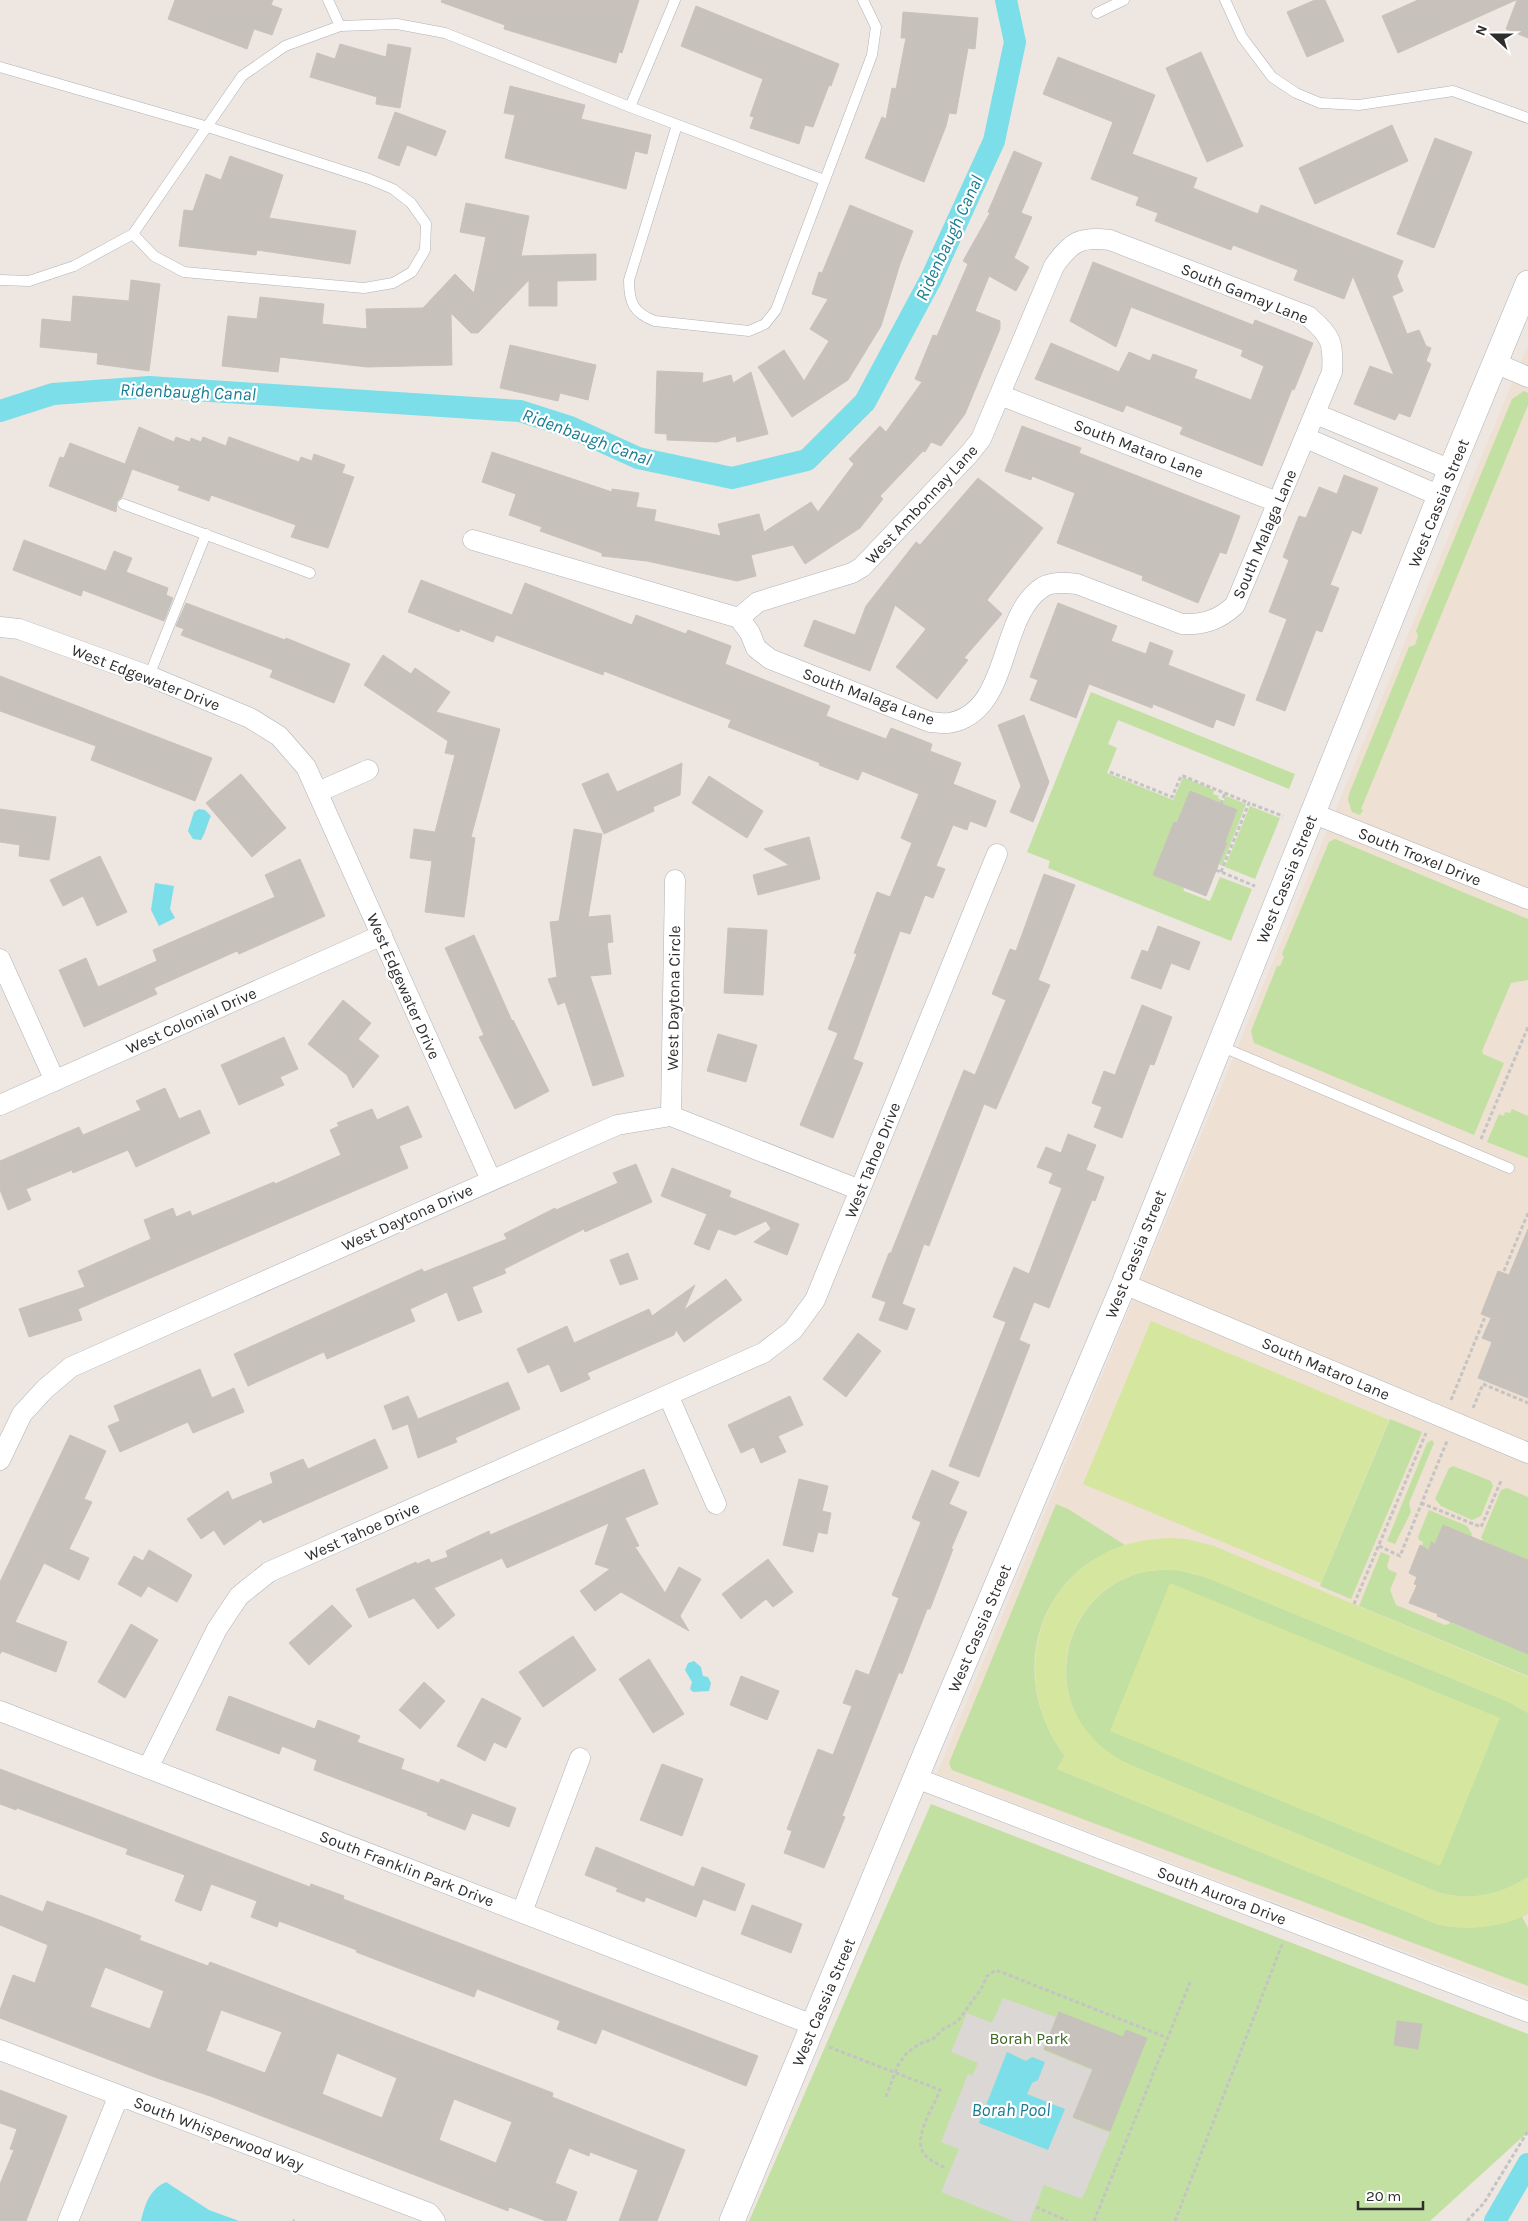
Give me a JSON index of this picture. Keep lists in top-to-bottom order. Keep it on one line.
{"streets":{"street":["South Gamay Lane","South Mataro Lane","West Cassia Street","West Ambonnay Lane","South Malaga Lane","West Edgewater Drive","South Troxel Drive","West Daytona Circle","West Colonial Drive","West Tahoe Drive","West Daytona Drive","South Franklin Park Drive","South Aurora Drive","South Whisperwood Way"]},"crossings":[["South Gamay Lane","West Ambonnay Lane"],["South Gamay Lane","South Malaga Lane"],["South Mataro Lane","West Cassia Street"],["South Mataro Lane","West Ambonnay Lane"],["South Mataro Lane","South Malaga Lane"],["West Cassia Street","South Troxel Drive"],["West Cassia Street","South Franklin Park Drive"],["West Cassia Street","South Aurora Drive"],["West Ambonnay Lane","South Malaga Lane"],["West Edgewater Drive","West Colonial Drive"],["West Edgewater Drive","West Daytona Drive"],["West Daytona Circle","West Daytona Drive"],["West Tahoe Drive","South Franklin Park Drive"]],"water":["Ridenbaugh Canal","Borah Pool"],"parks":["Borah Park"],"scale_bar":"20 m","north":"left"}
